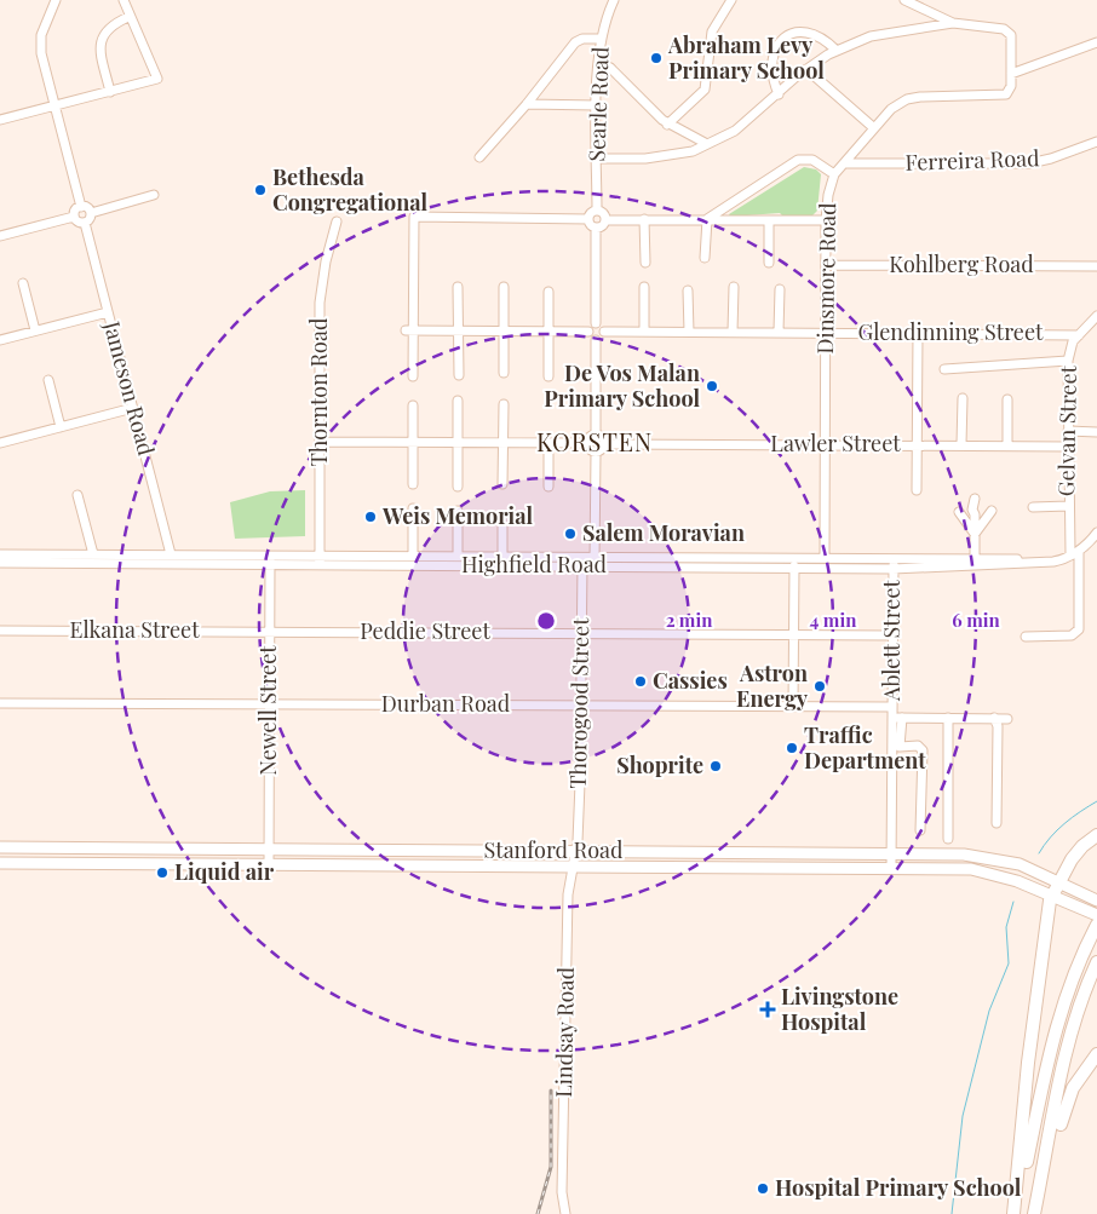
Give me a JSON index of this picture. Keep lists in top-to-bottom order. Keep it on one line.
{"streets":{"main road":["Stanford Road"],"street":["Searle Road","Ferreira Road","Kohlberg Road","Dinsmore Road","Glendinning Street","Jameson Road","Thornton Road","Gelvan Street","Lawler Street","Highfield Road","Elkana Street","Peddie Street","Ablett Street","Thorogood Street","Durban Road","Newell Street","Lindsay Road"]},"crossings":[["Ferreira Road","Dinsmore Road"],["Kohlberg Road","Dinsmore Road"],["Dinsmore Road","Glendinning Street"],["Dinsmore Road","Lawler Street"],["Dinsmore Road","Highfield Road"],["Glendinning Street","Gelvan Street"],["Jameson Road","Highfield Road"],["Thornton Road","Highfield Road"],["Gelvan Street","Lawler Street"],["Gelvan Street","Highfield Road"],["Highfield Road","Ablett Street"],["Highfield Road","Thorogood Street"],["Highfield Road","Newell Street"],["Elkana Street","Peddie Street"],["Elkana Street","Newell Street"],["Peddie Street","Ablett Street"],["Peddie Street","Thorogood Street"],["Peddie Street","Newell Street"],["Ablett Street","Durban Road"],["Ablett Street","Stanford Road"],["Thorogood Street","Durban Road"],["Thorogood Street","Stanford Road"],["Thorogood Street","Lindsay Road"],["Durban Road","Newell Street"],["Newell Street","Stanford Road"],["Stanford Road","Lindsay Road"]],"districts":["KORSTEN"],"places":{"other":["Abraham Levy Primary School","Bethesda Congregational","De Vos Malan Primary School","Weis Memorial","Salem Moravian","Cassies","Astron Energy","Traffic Department","Shoprite","Liquid air","Hospital Primary School"],"health":["Livingstone Hospital"]},"rings":["2 min","4 min","6 min"]}
